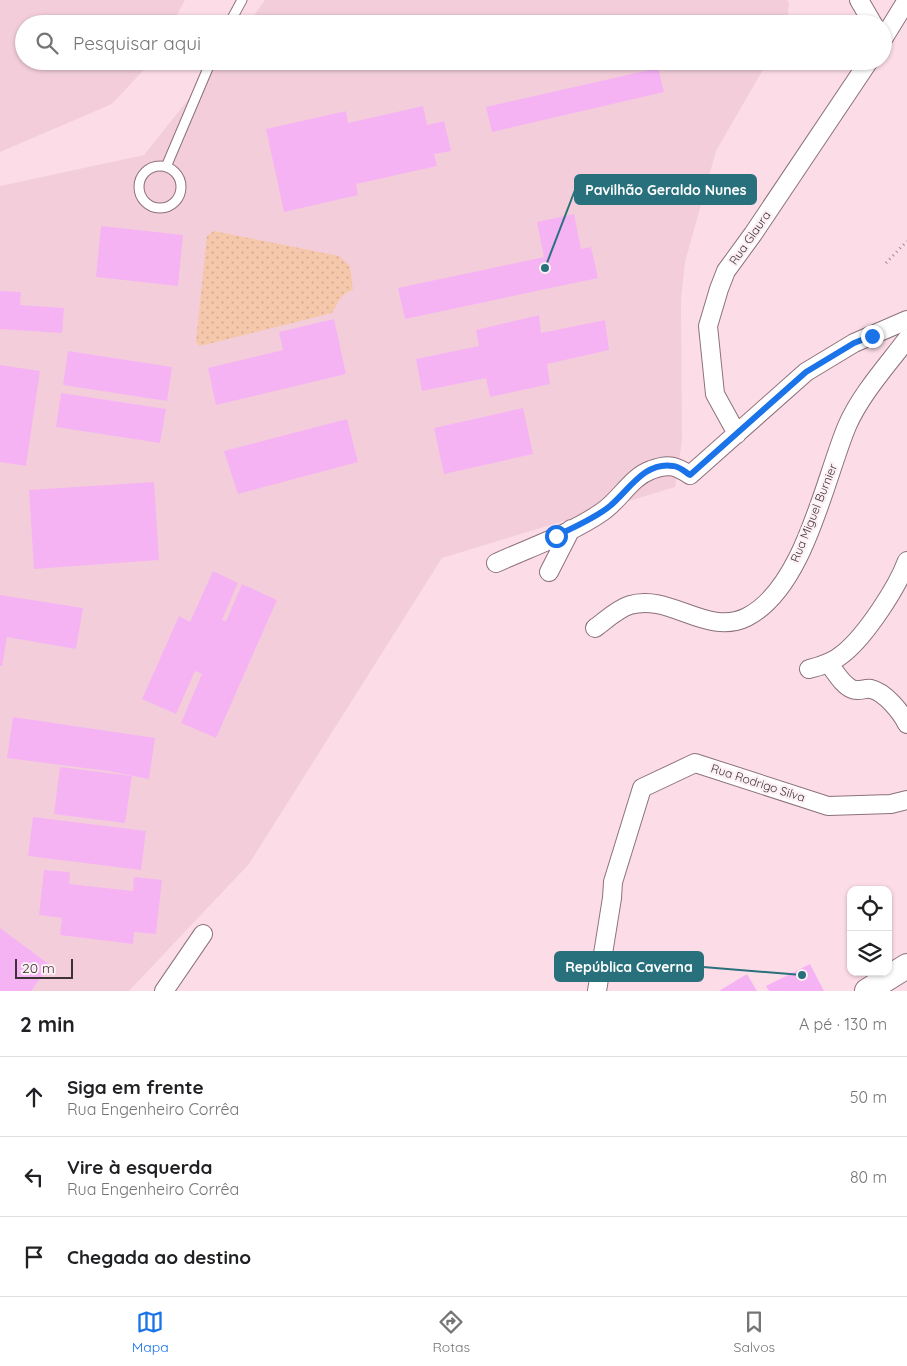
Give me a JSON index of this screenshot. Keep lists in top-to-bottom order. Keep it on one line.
{"streets":{"street":["Rua Glaura","Rua Miguel Burnier","Rua Rodrigo Silva"]},"places":["Pavilhão Geraldo Nunes","República Caverna"],"scale_bar":"20 m","page":{"search":"Pesquisar aqui","scale":"20 m","heading":["2 min","A pé · 130 m"],"list":[["Siga em frente","Rua Engenheiro Corrêa","50 m"],["Vire à esquerda","Rua Engenheiro Corrêa","80 m"],"Chegada ao destino"],"nav":["Mapa","Rotas","Salvos"]}}
